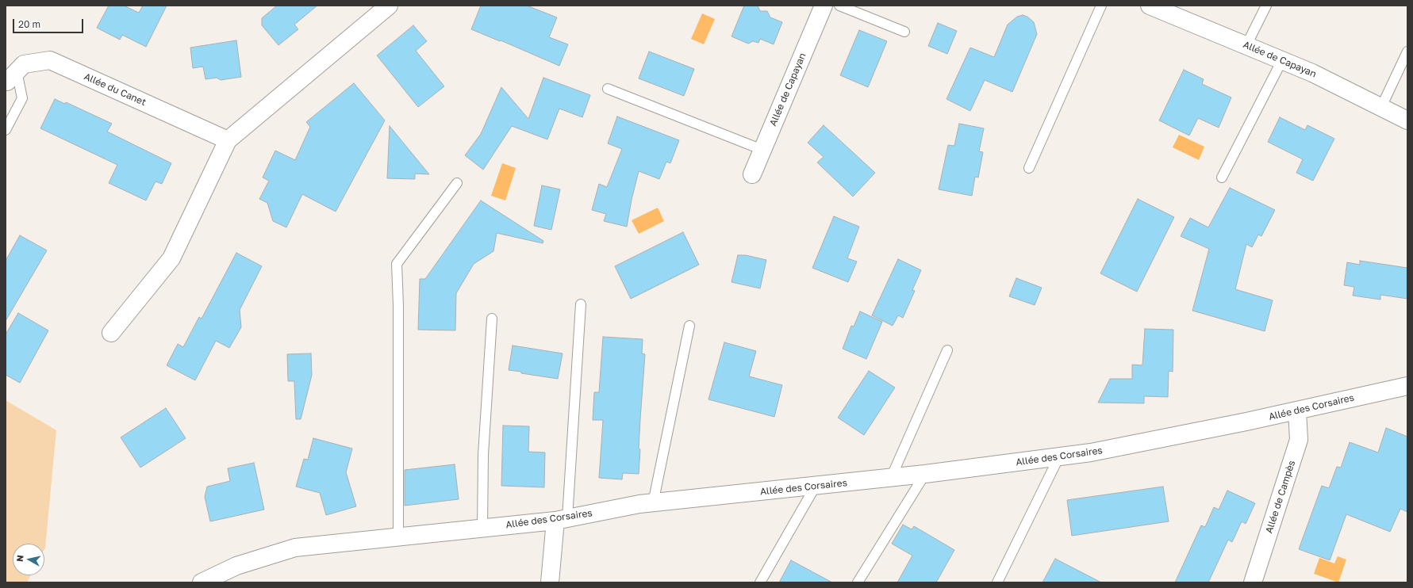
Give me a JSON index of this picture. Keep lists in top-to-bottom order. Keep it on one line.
{"streets":{"street":["Allée de Capayan","Allée du Canet","Allée des Corsaires","Allée de Campès"]},"crossings":[["Allée des Corsaires","Allée de Campès"]],"scale_bar":"20 m","north":"left"}
